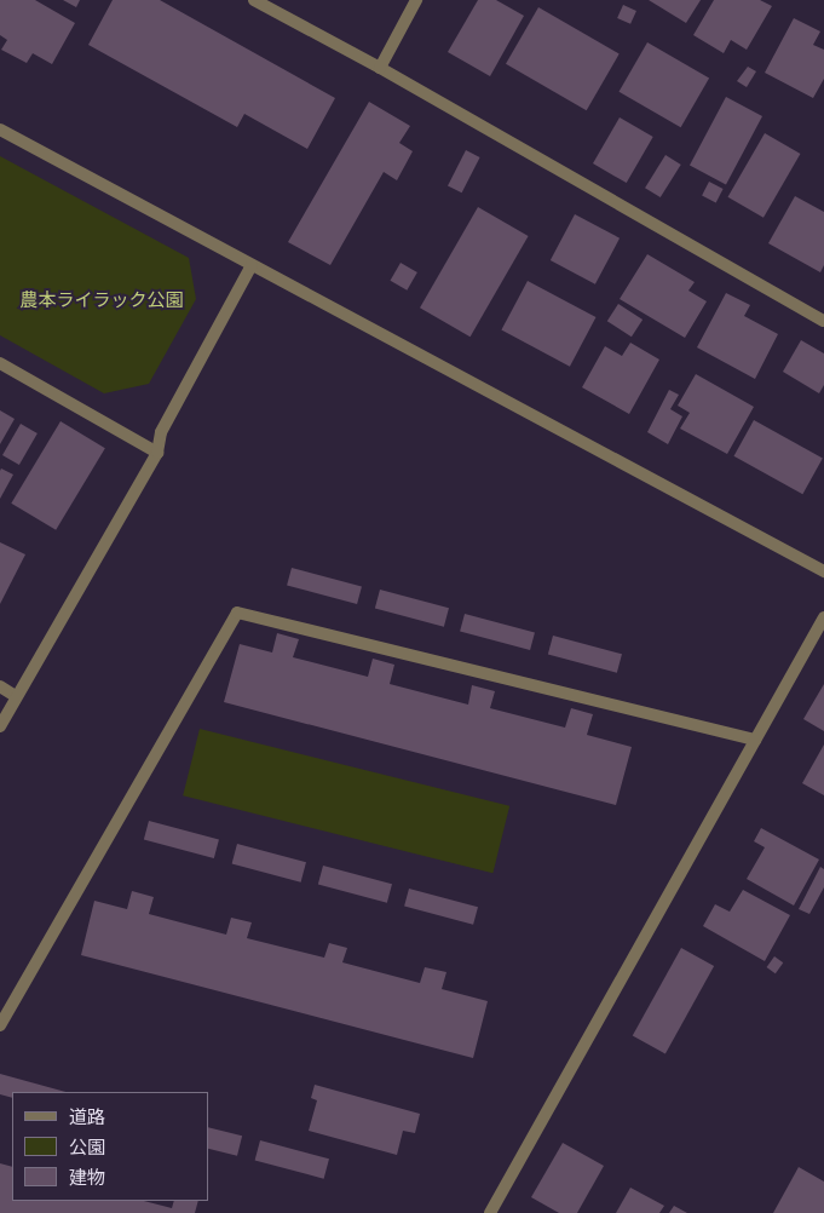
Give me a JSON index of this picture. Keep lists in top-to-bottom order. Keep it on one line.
{"parks":["農本ライラック公園"],"legend":["道路","公園","建物"]}
